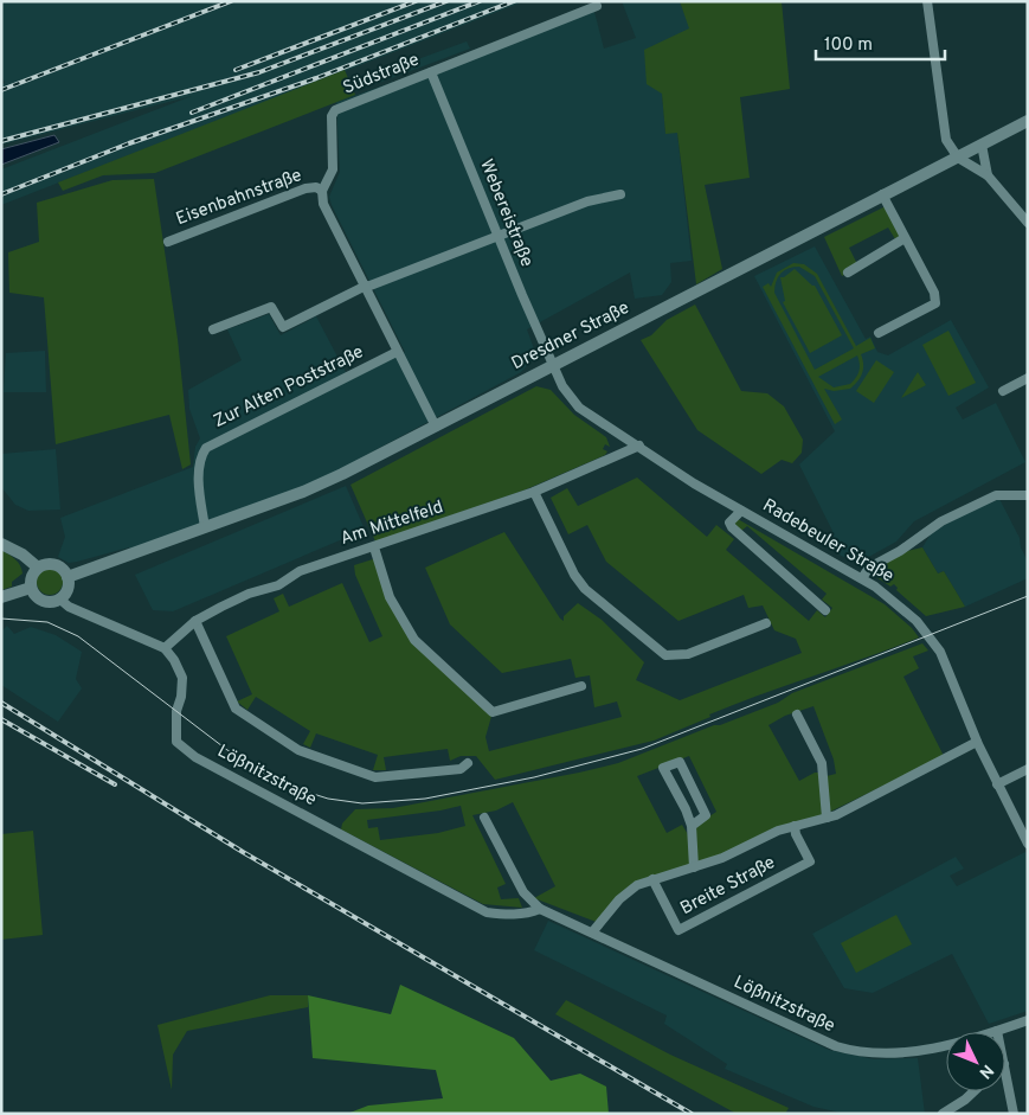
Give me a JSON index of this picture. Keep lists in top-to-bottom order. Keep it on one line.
{"streets":{"main road":["Dresdner Straße"],"street":["Südstraße","Eisenbahnstraße","Webereistraße","Zur Alten Poststraße","Am Mittelfeld","Radebeuler Straße","Lößnitzstraße","Breite Straße"]},"crossings":[["Südstraße","Eisenbahnstraße"],["Südstraße","Webereistraße"],["Webereistraße","Dresdner Straße"],["Webereistraße","Radebeuler Straße"],["Dresdner Straße","Zur Alten Poststraße"],["Dresdner Straße","Radebeuler Straße"],["Am Mittelfeld","Radebeuler Straße"],["Am Mittelfeld","Lößnitzstraße"],["Radebeuler Straße","Breite Straße"],["Lößnitzstraße","Breite Straße"]],"scale_bar":"100 m","north":"bottom right"}
